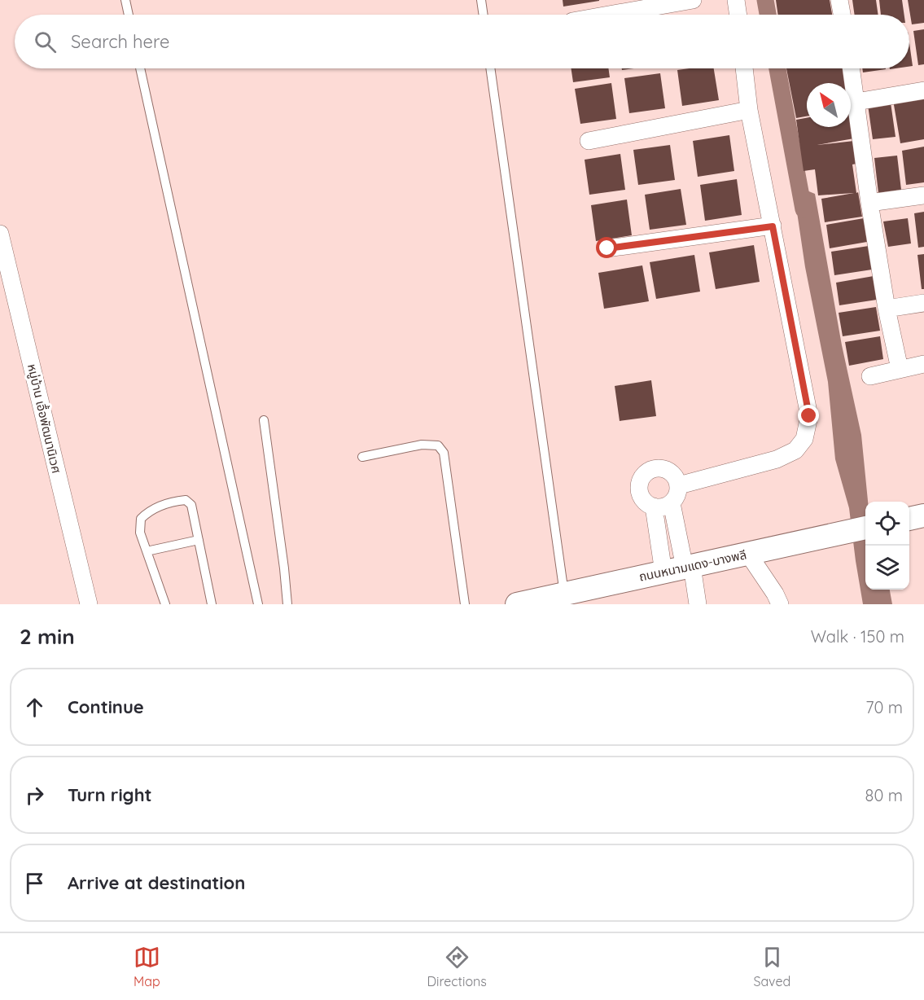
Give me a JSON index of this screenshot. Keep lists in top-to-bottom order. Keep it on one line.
{"streets":{"main road":["ถนนหนามแดง-บางพลี"],"street":["หมู่บ้าน เอื้อพัฒนานิเวศ"]},"north":"top left","page":{"search":"Search here","heading":["2 min","Walk · 150 m"],"list":[["Continue","70 m"],["Turn right","80 m"],"Arrive at destination"],"nav":["Map","Directions","Saved"]}}
